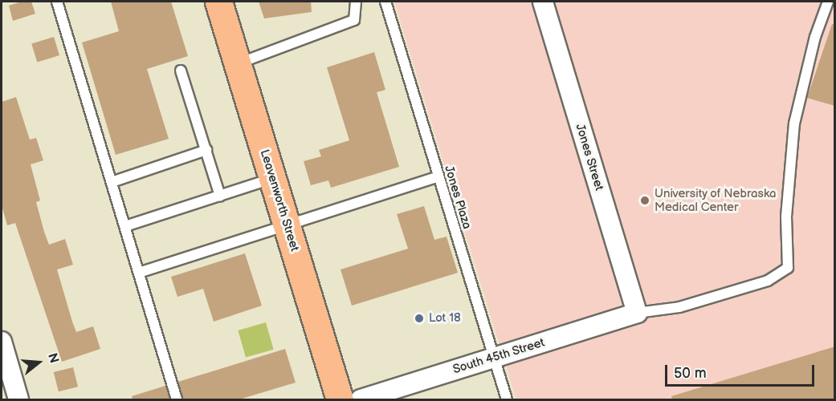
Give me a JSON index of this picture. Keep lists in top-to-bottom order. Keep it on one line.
{"streets":{"main road":["Leavenworth Street"],"street":["Jones Street","South 45th Street"],"lane":["Jones Plaza"]},"crossings":[["Jones Street","South 45th Street"],["Jones Plaza","South 45th Street"]],"places":["University of Nebraska Medical Center","Lot 18"],"scale_bar":"50 m","north":"right"}
